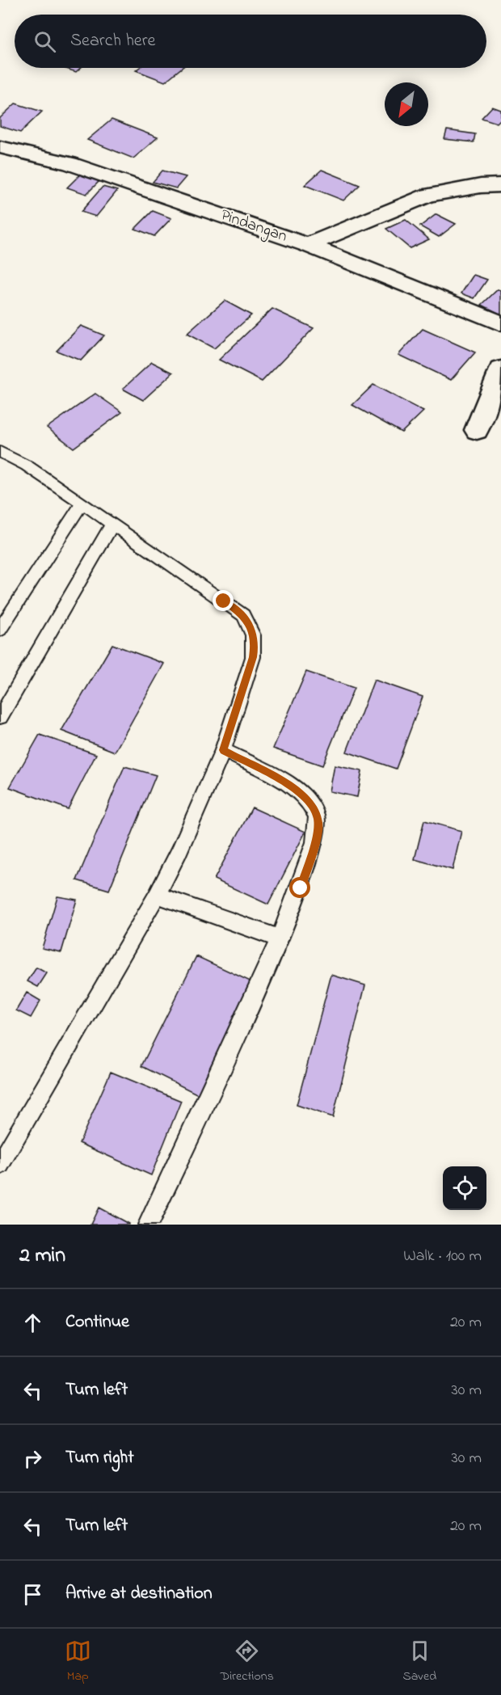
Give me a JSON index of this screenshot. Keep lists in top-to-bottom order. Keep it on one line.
{"streets":{"street":["Pindangan"]},"north":"bottom left","page":{"search":"Search here","heading":["2 min","Walk · 100 m"],"list":[["Continue","20 m"],["Turn left","30 m"],["Turn right","30 m"],["Turn left","20 m"],"Arrive at destination"],"nav":["Map","Directions","Saved"]}}
